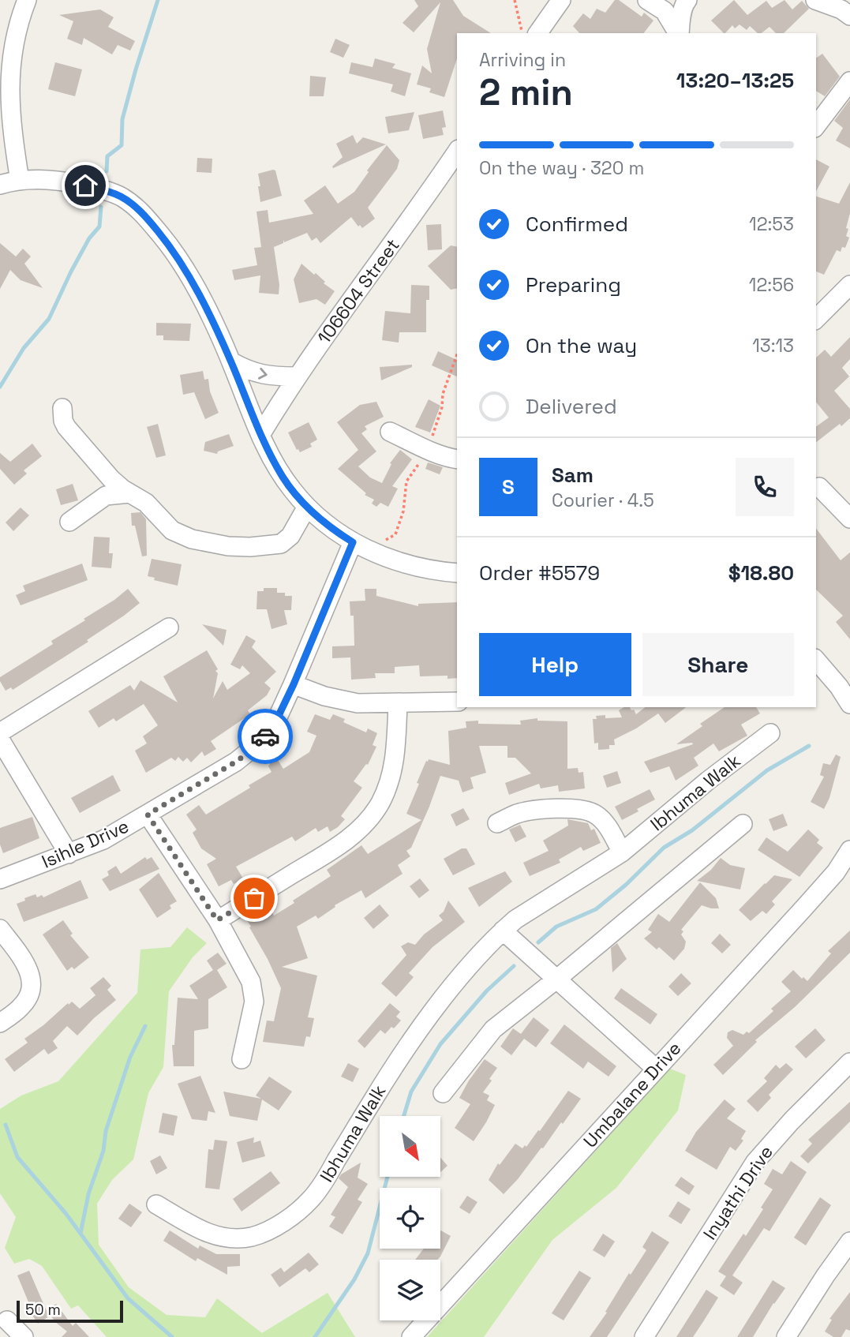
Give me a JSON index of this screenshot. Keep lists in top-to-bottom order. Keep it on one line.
{"streets":{"street":["106604 Street","Ibhuma Walk","Isihle Drive","Umbalane Drive","Inyathi Drive"]},"scale_bar":"50 m","north":"bottom right","page":{"heading":["2 min","Arriving in","13:20–13:25"],"panel":["Sam","Courier · 4.5","Order #5579","$18.80"],"bar":"On the way · 320 m","list":[["Confirmed","12:53"],["Preparing","12:56"],["On the way","13:13"],"Delivered"],"round":"S","buttons":["Help","Share"],"scale":"50 m"}}
